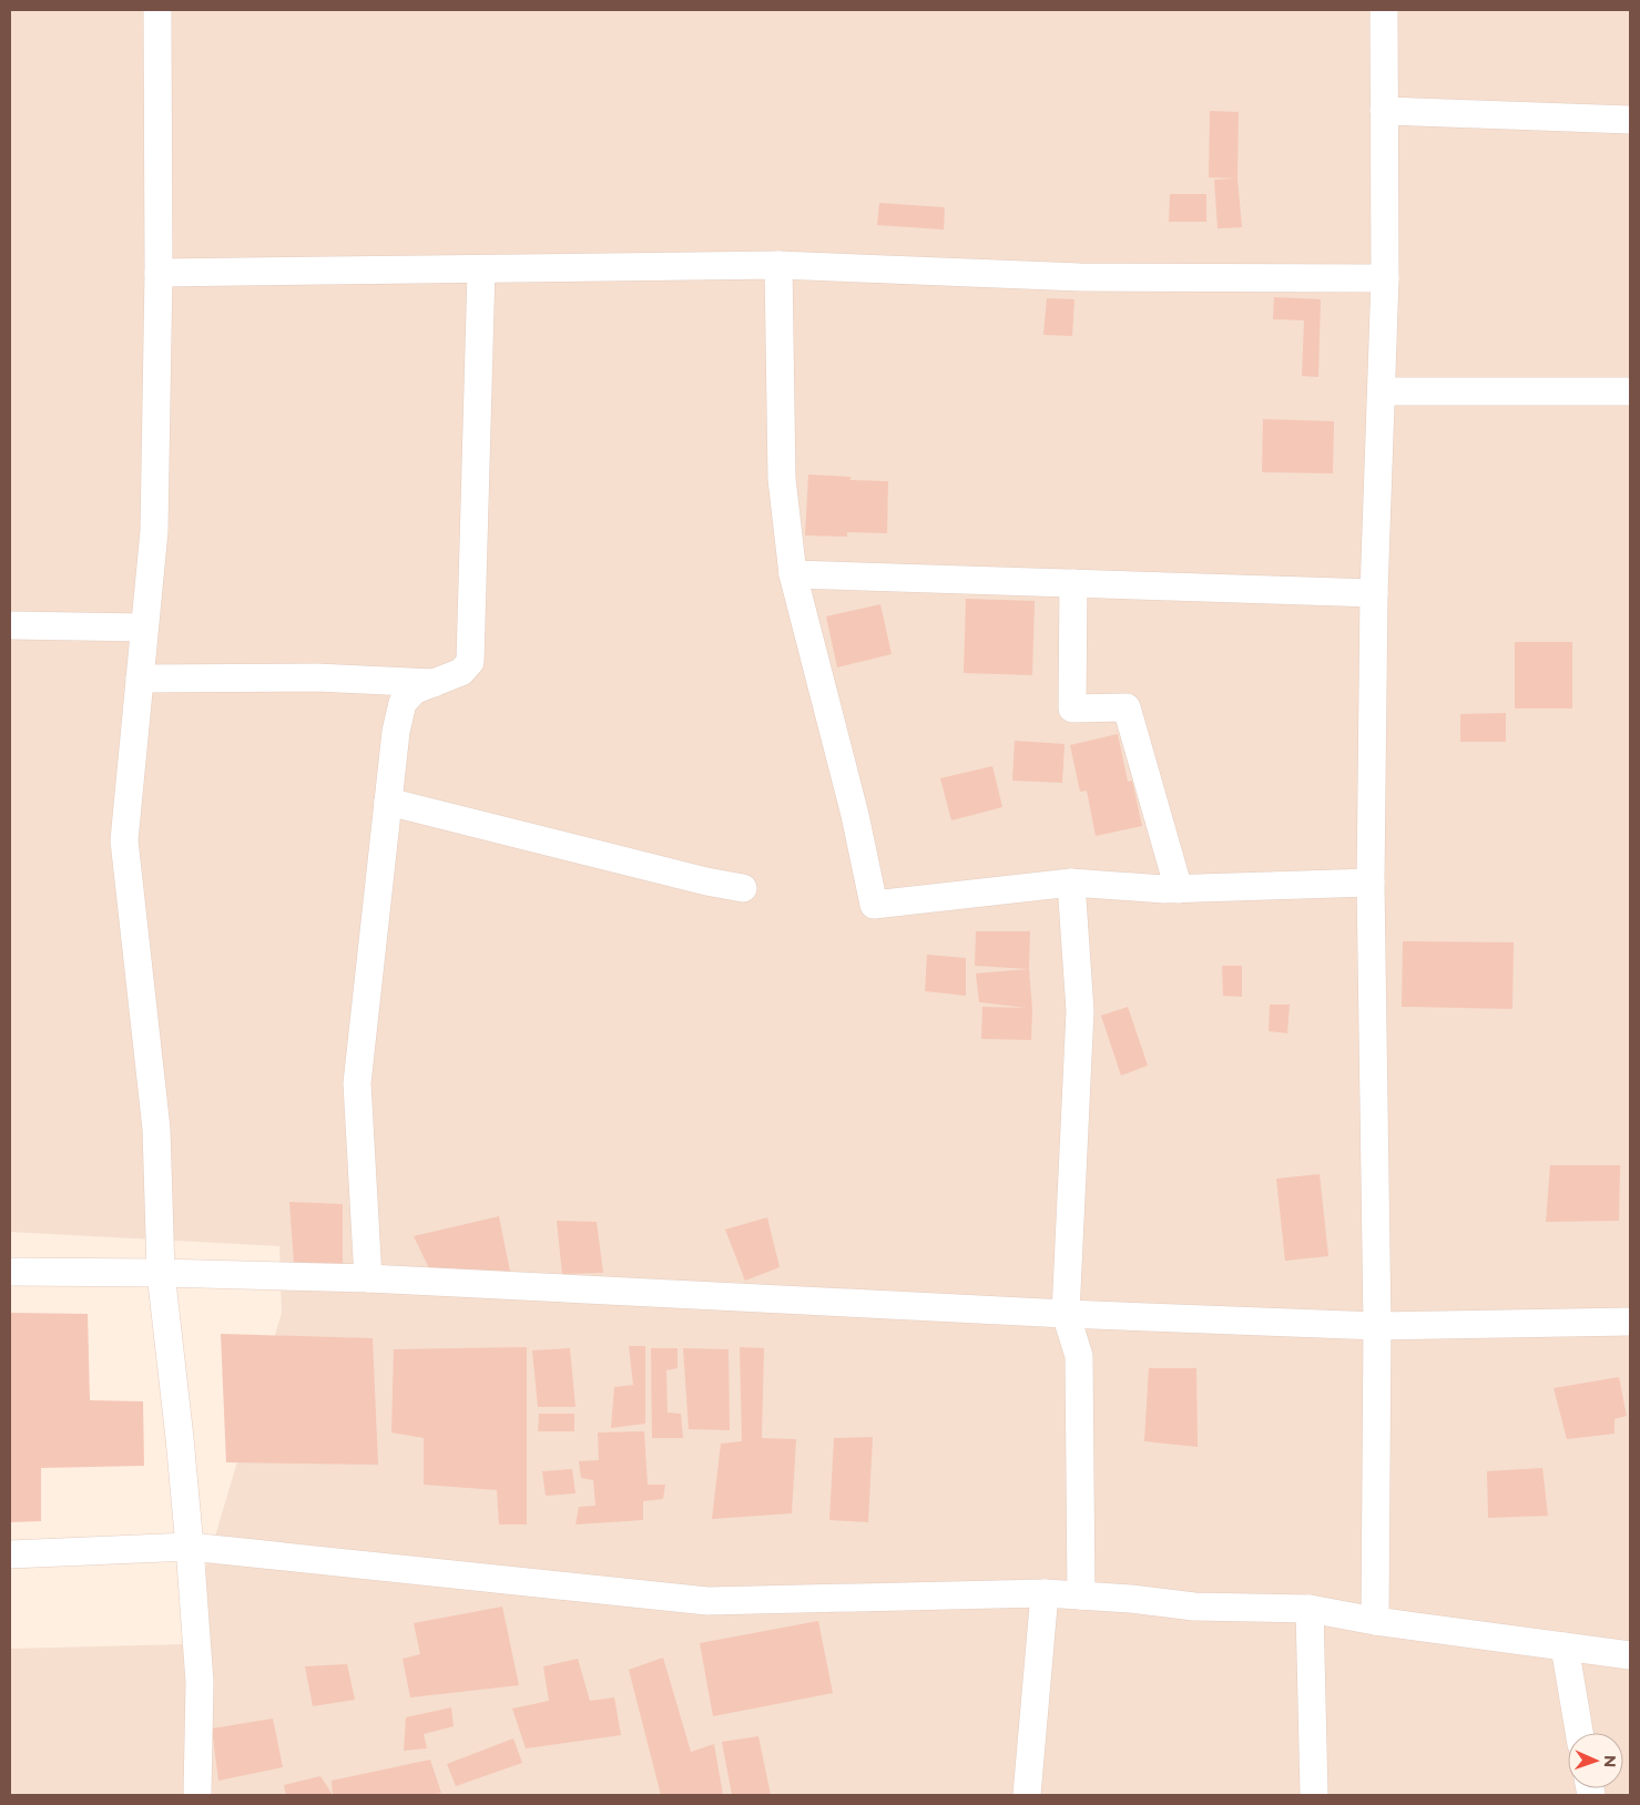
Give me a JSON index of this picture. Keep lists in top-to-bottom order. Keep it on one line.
{"north":"right"}
